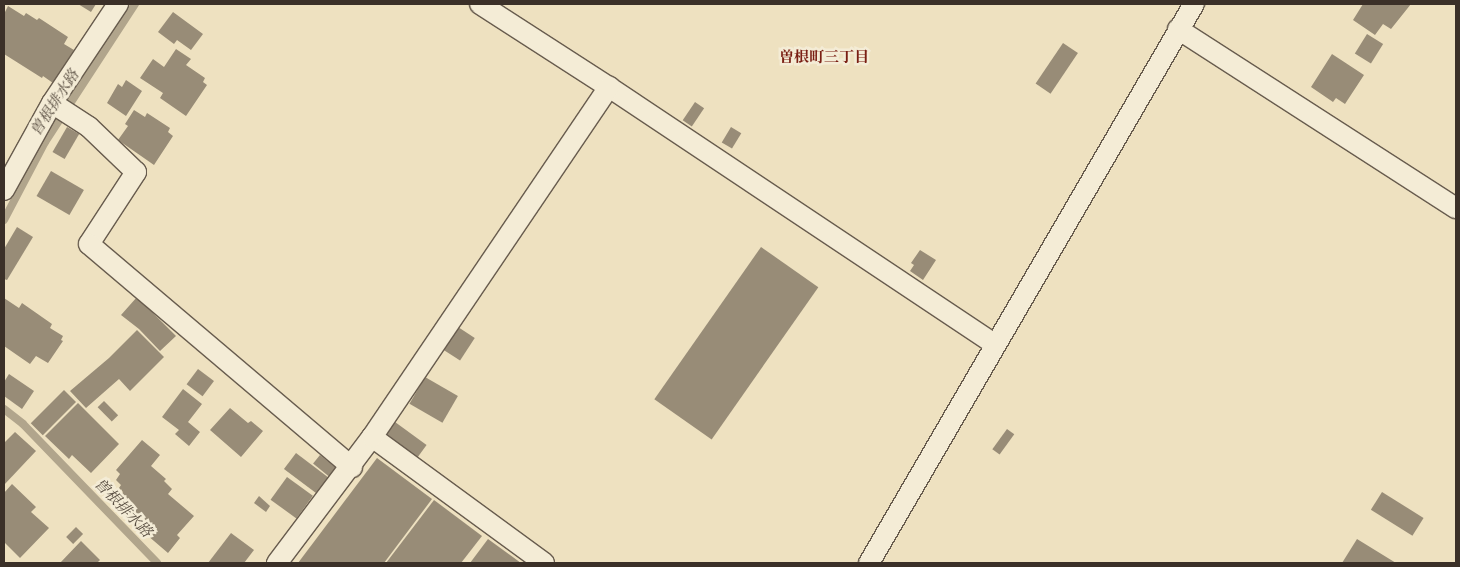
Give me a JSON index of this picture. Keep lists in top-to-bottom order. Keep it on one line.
{"districts":["曽根町三丁目"],"water":["曽根排水路"]}
